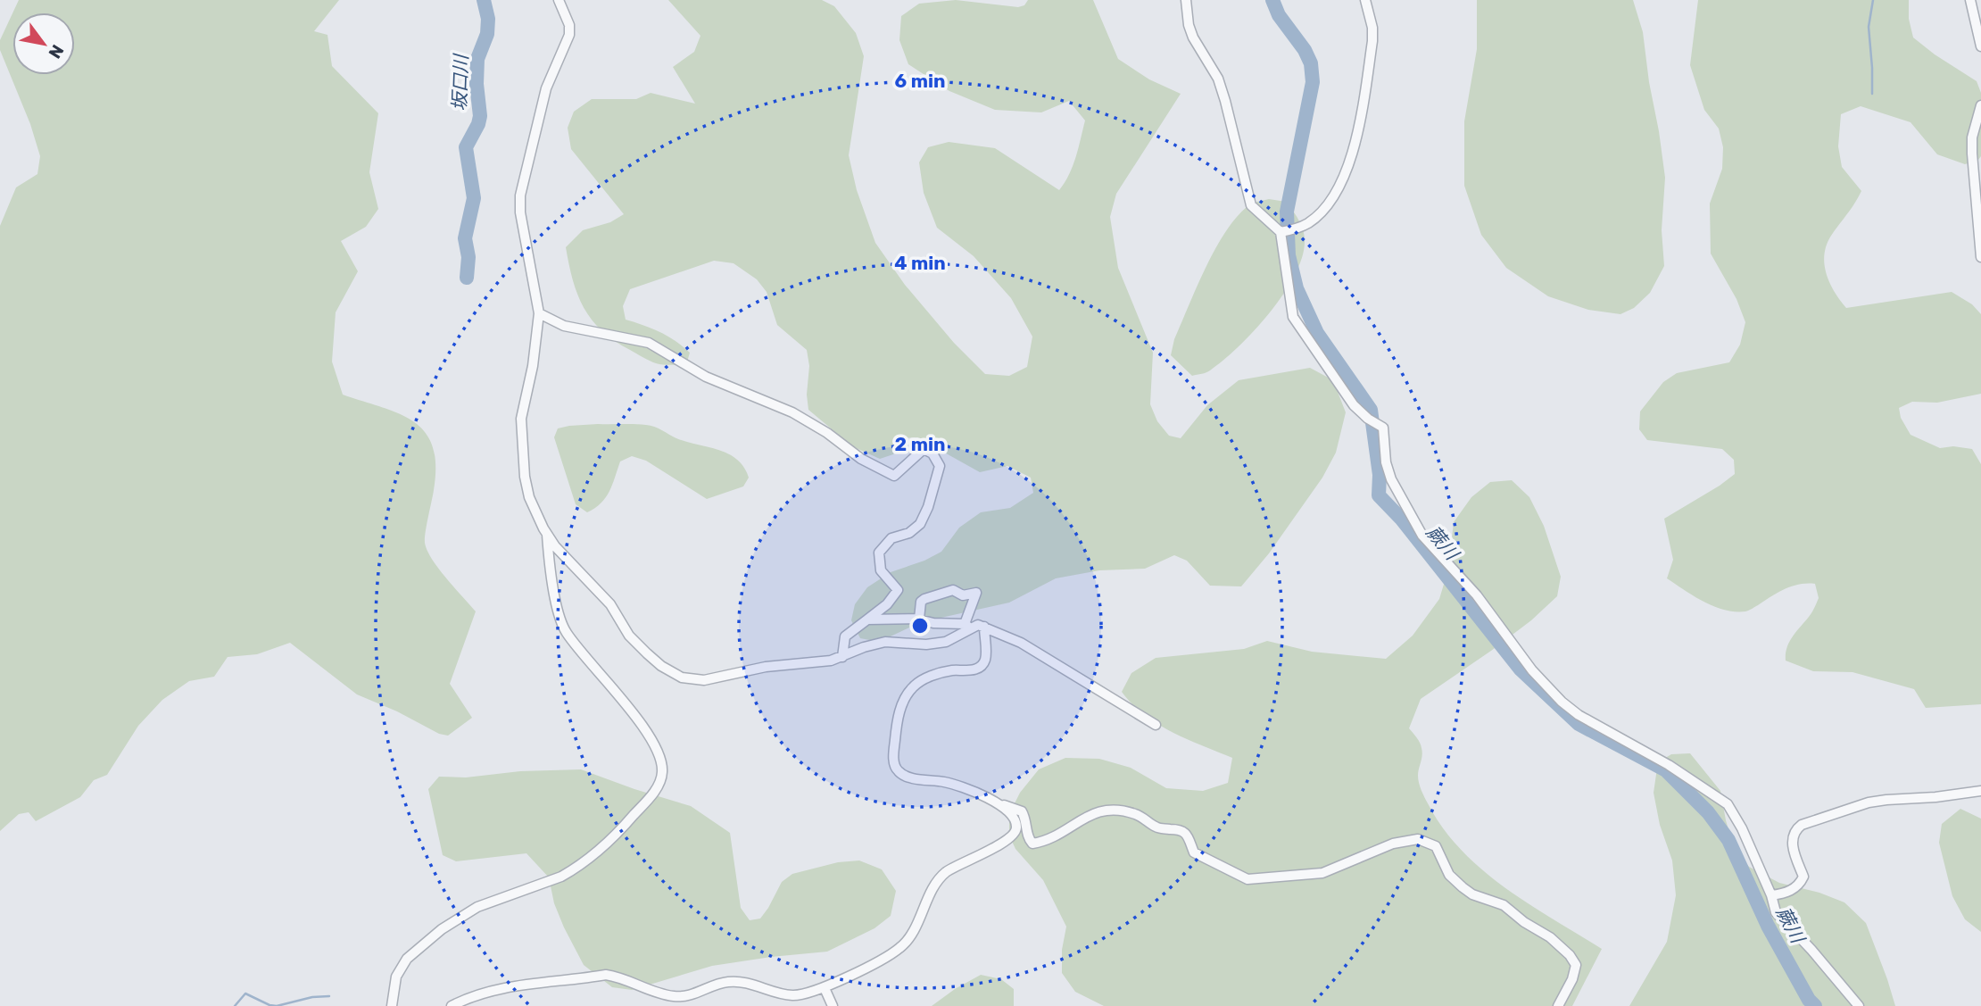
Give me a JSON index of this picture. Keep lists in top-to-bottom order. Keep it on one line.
{"water":["坂口川","蕨川"],"north":"bottom right","rings":["6 min","4 min","2 min"]}
